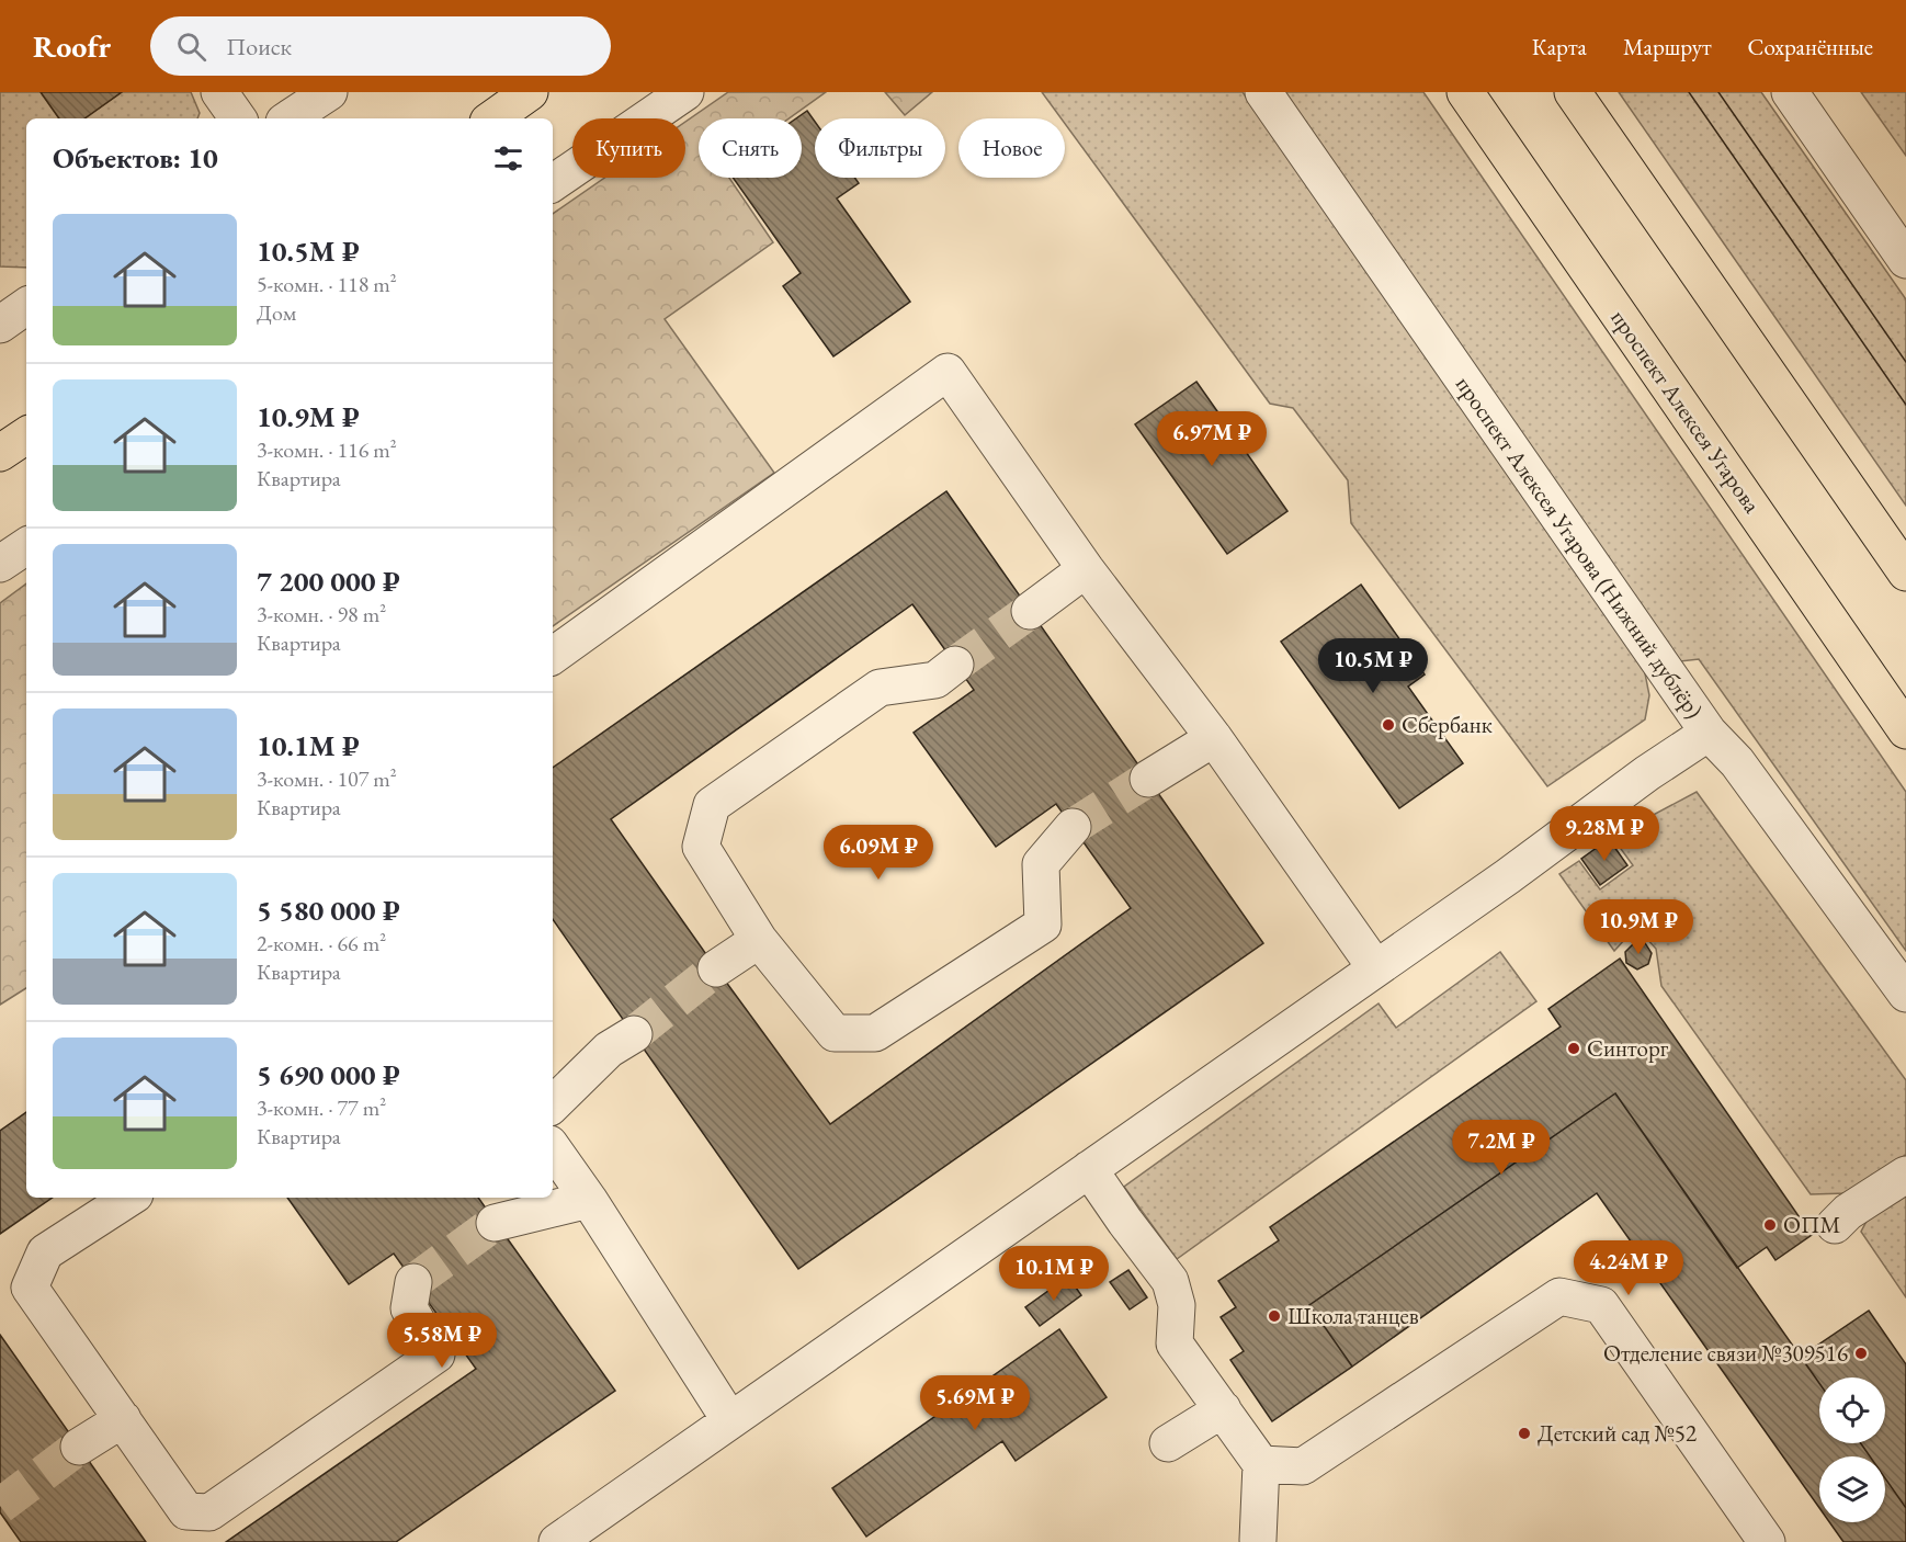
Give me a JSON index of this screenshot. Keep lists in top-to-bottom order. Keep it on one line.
{"streets":{"main road":["проспект Алексея Угарова"],"street":["проспект Алексея Угарова (Нижний дублёр)"]},"places":["Сбербанк","Синторг","ОПМ","Школа танцев","Отделение связи №309516","Детский сад №52"],"page":{"header":"Roofr","search":"Поиск","nav":["Карта","Маршрут","Сохранённые"],"chip":["Купить","Снять","Фильтры","Новое"],"heading":"Объектов: 10","list":[{"name":"10.5M ₽","note":"5-комн. · 118 m² · Дом"},{"name":"10.9M ₽","note":"3-комн. · 116 m² · Квартира"},{"name":"7 200 000 ₽","note":"3-комн. · 98 m² · Квартира"},{"name":"10.1M ₽","note":"3-комн. · 107 m² · Квартира"},{"name":"5 580 000 ₽","note":"2-комн. · 66 m² · Квартира"},{"name":"5 690 000 ₽","note":"3-комн. · 77 m² · Квартира"}],"price":["6.97M ₽","10.5M ₽","9.28M ₽","6.09M ₽","10.9M ₽","7.2M ₽","4.24M ₽","10.1M ₽","5.58M ₽","5.69M ₽"]}}
